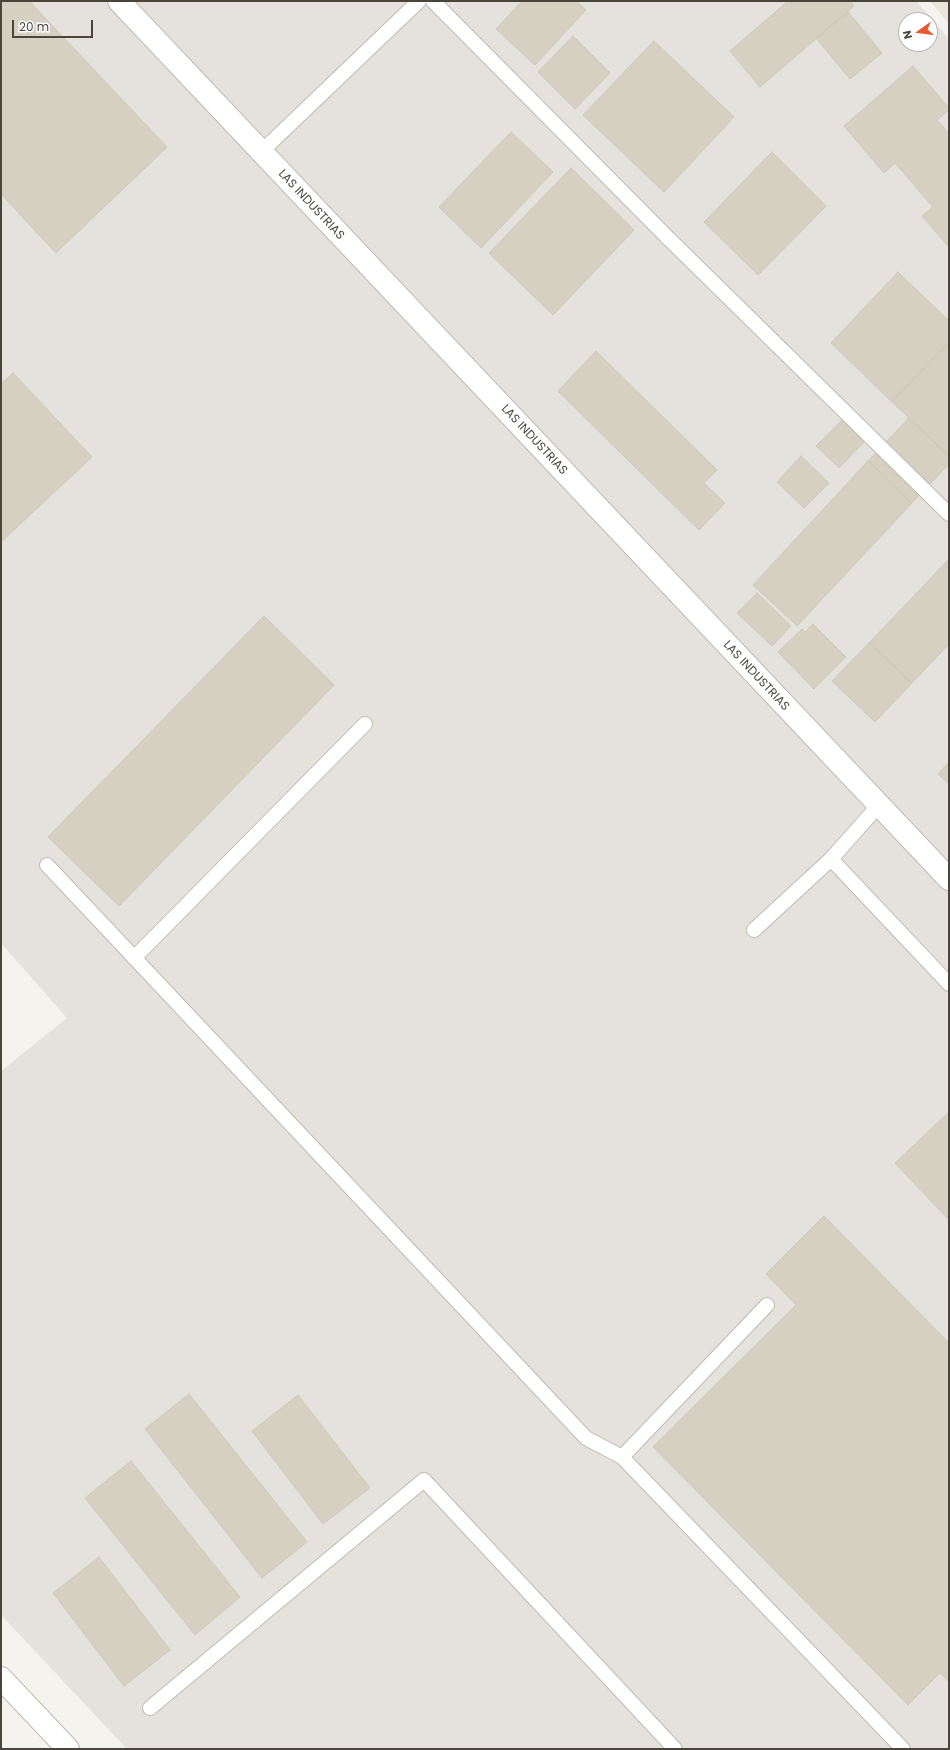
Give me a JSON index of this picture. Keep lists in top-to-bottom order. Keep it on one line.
{"streets":{"street":["LAS INDUSTRIAS"]},"scale_bar":"20 m","north":"left"}
